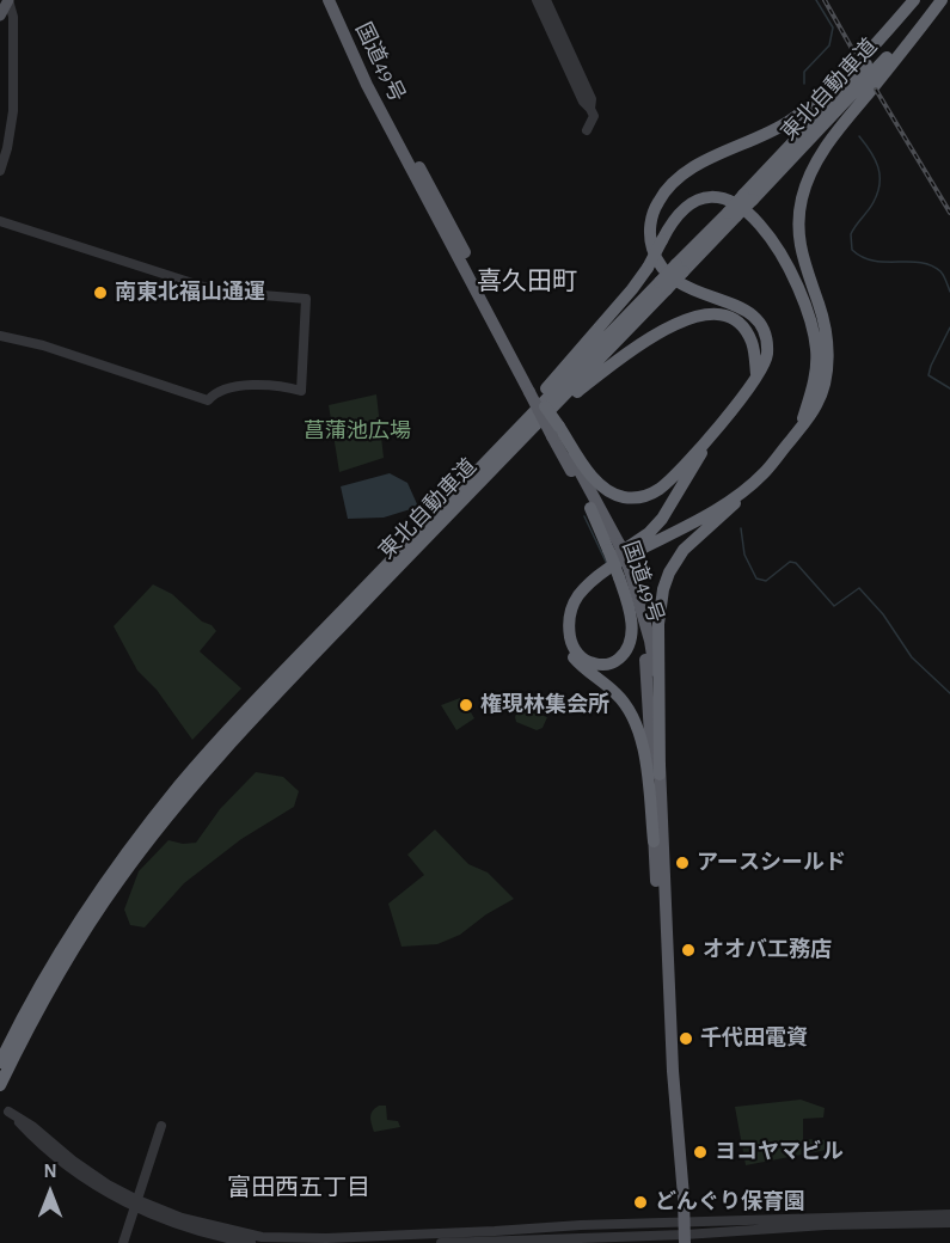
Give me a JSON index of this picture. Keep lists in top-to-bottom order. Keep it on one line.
{"streets":{"highway":["国道49号","東北自動車道"]},"districts":["喜久田町","富田西五丁目"],"parks":["菖蒲池広場"],"places":["南東北福山通運","権現林集会所","アースシールド","オオバ工務店","千代田電資","ヨコヤマビル","どんぐり保育園"],"north":"top"}
